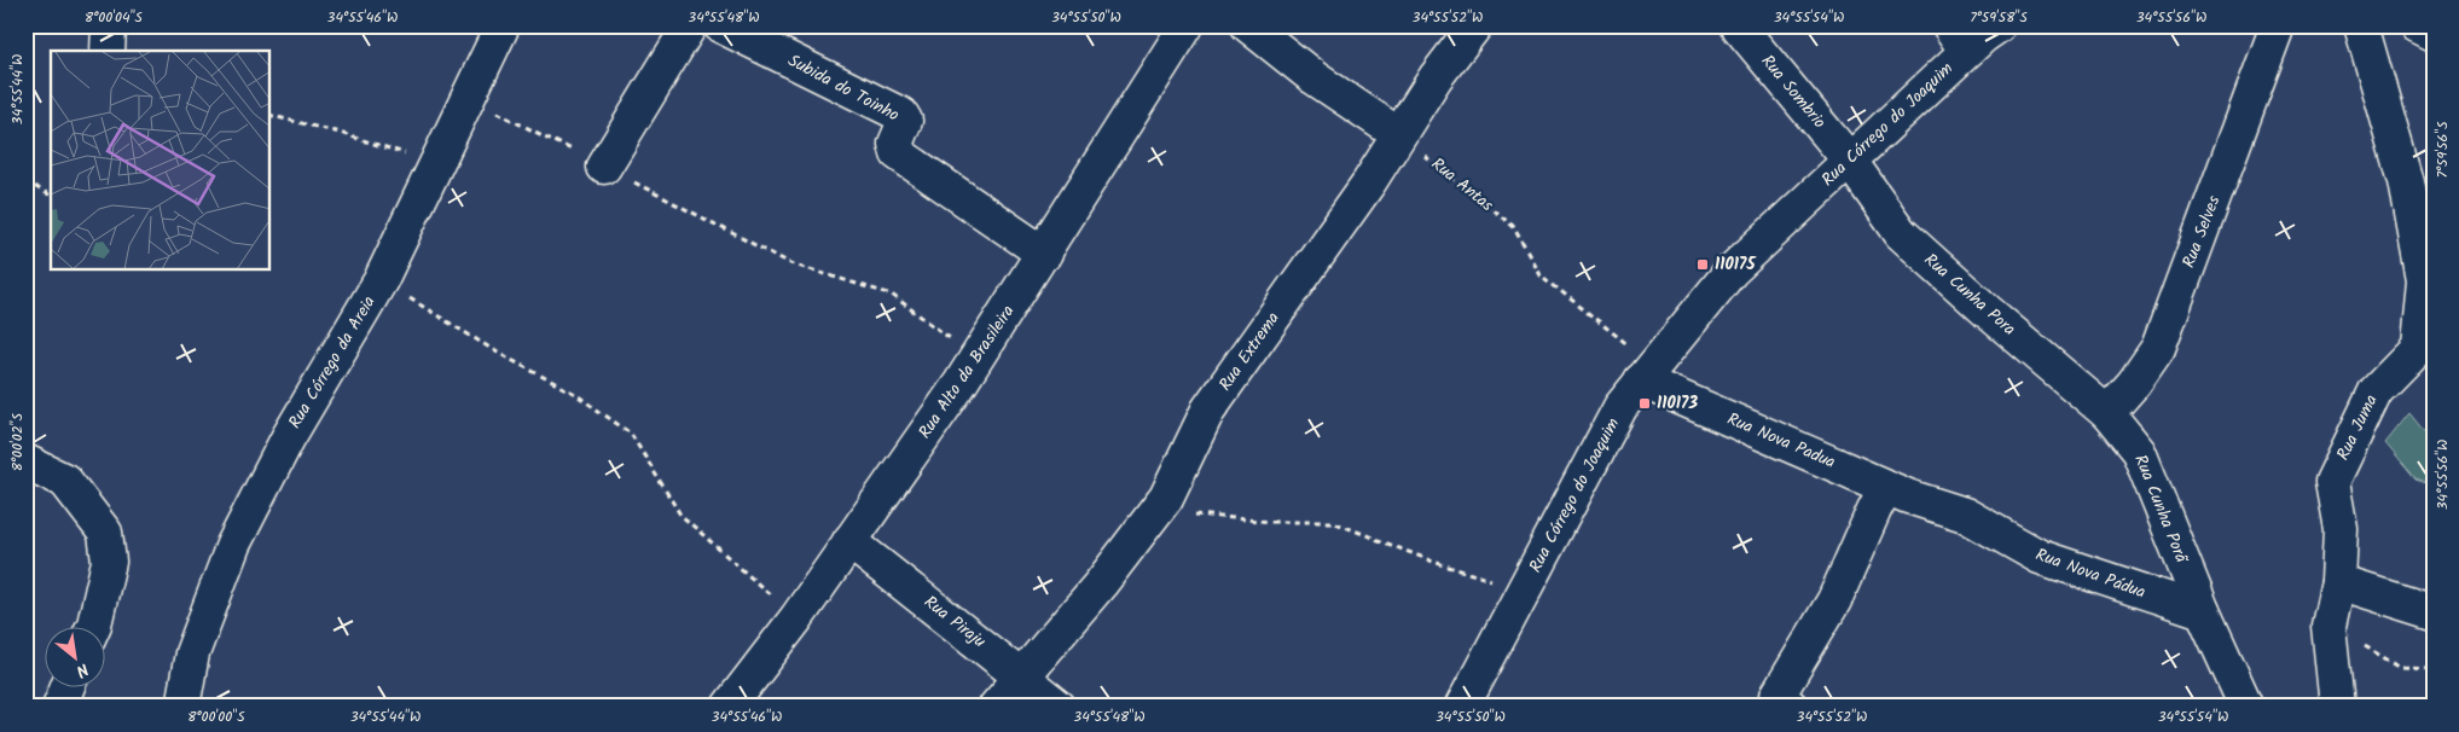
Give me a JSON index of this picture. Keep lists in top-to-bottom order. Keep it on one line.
{"streets":{"street":["Subida do Toinho","Rua Sombrio","Rua Córrego do Joaquim","Rua Selves","Rua Cunha Pora","Rua Extrema","Rua Córrego da Areia","Rua Alto da Brasileira","Rua Juma","Rua Nova Padua","Rua Cunha Porã","Rua Nova Pádua","Rua Piraju"],"path":["Rua Antas"]},"crossings":[["Subida do Toinho","Rua Alto da Brasileira"],["Rua Sombrio","Rua Córrego do Joaquim"],["Rua Sombrio","Rua Cunha Pora"],["Rua Córrego do Joaquim","Rua Antas"],["Rua Córrego do Joaquim","Rua Cunha Pora"],["Rua Córrego do Joaquim","Rua Nova Padua"],["Rua Antas","Rua Extrema"],["Rua Antas","Rua Nova Padua"],["Rua Selves","Rua Cunha Pora"],["Rua Selves","Rua Cunha Porã"],["Rua Cunha Pora","Rua Cunha Porã"],["Rua Extrema","Rua Piraju"],["Rua Alto da Brasileira","Rua Piraju"],["Rua Nova Padua","Rua Nova Pádua"],["Rua Cunha Porã","Rua Nova Pádua"]],"places":{"transit":["110175","110173"]},"north":"bottom right","coordinates":["8°00'04\"S","34°55'46\"W","34°55'48\"W","34°55'50\"W","34°55'52\"W","34°55'54\"W","7°59'58\"S","34°55'56\"W","34°55'44\"W","7°59'56\"S","8°00'02\"S","8°00'00\"S"]}
